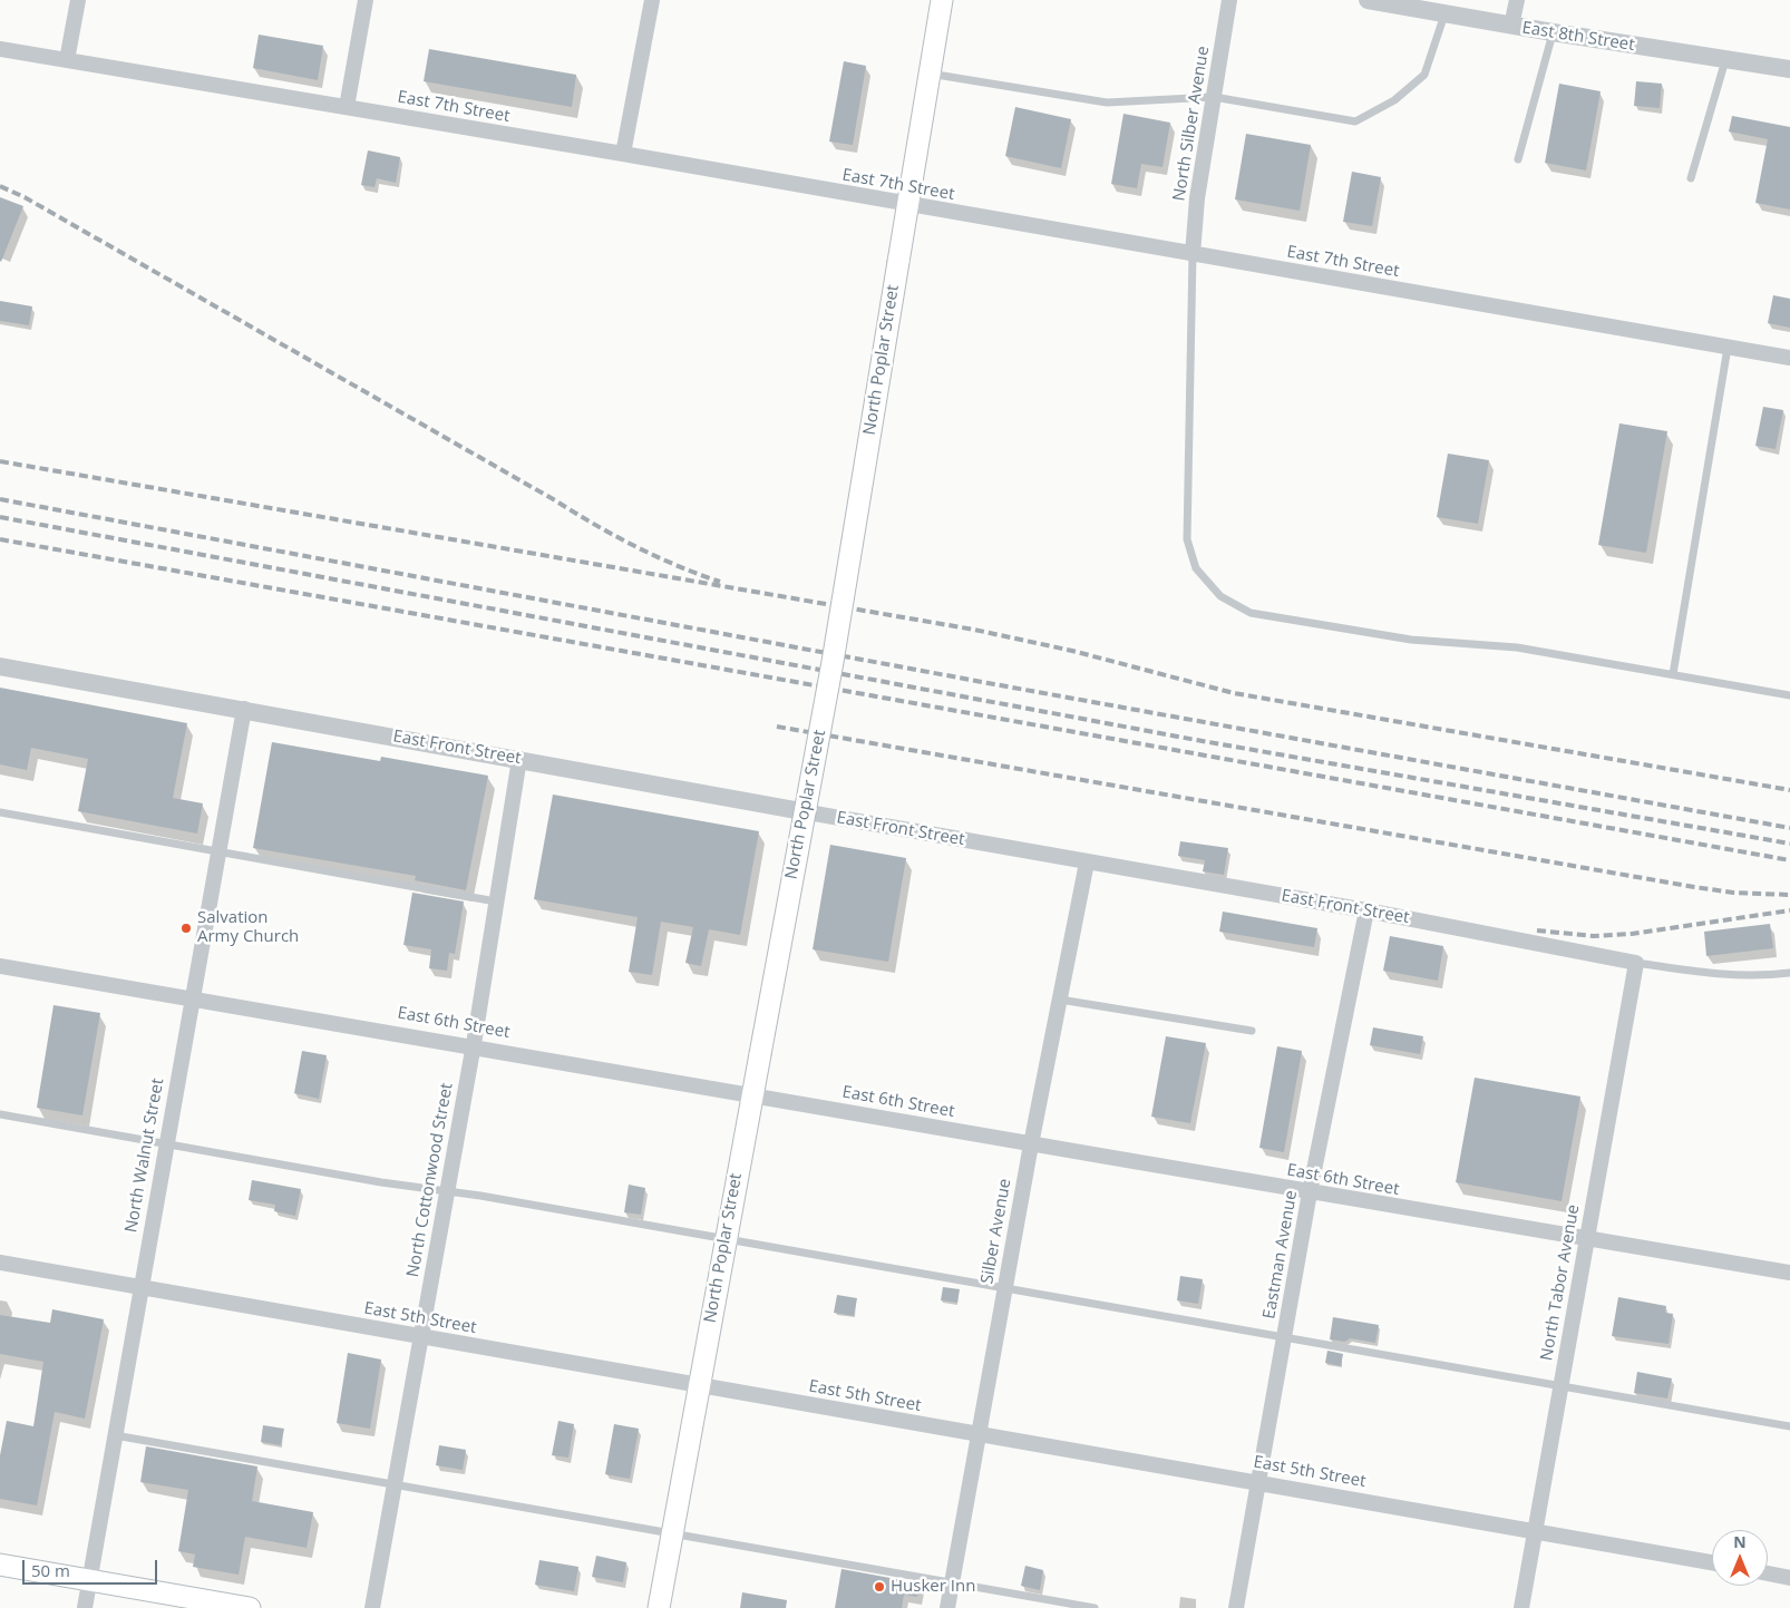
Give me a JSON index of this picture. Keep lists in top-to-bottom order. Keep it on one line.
{"streets":{"main road":["North Poplar Street"],"street":["East 8th Street","East 7th Street","North Silber Avenue","East Front Street","East 6th Street","North Walnut Street","North Cottonwood Street","Silber Avenue","Eastman Avenue","North Tabor Avenue","East 5th Street"]},"crossings":[["East 7th Street","North Silber Avenue"],["East 7th Street","North Poplar Street"],["North Poplar Street","East 6th Street"],["North Poplar Street","East 5th Street"],["East Front Street","North Walnut Street"],["East Front Street","North Cottonwood Street"],["East Front Street","Silber Avenue"],["East Front Street","Eastman Avenue"],["East Front Street","North Tabor Avenue"],["East 6th Street","North Walnut Street"],["East 6th Street","North Cottonwood Street"],["East 6th Street","Silber Avenue"],["East 6th Street","Eastman Avenue"],["East 6th Street","North Tabor Avenue"],["North Walnut Street","East 5th Street"],["North Cottonwood Street","East 5th Street"],["Silber Avenue","East 5th Street"],["Eastman Avenue","East 5th Street"],["North Tabor Avenue","East 5th Street"]],"places":["Salvation Army Church","Husker Inn"],"scale_bar":"50 m","north":"top"}
